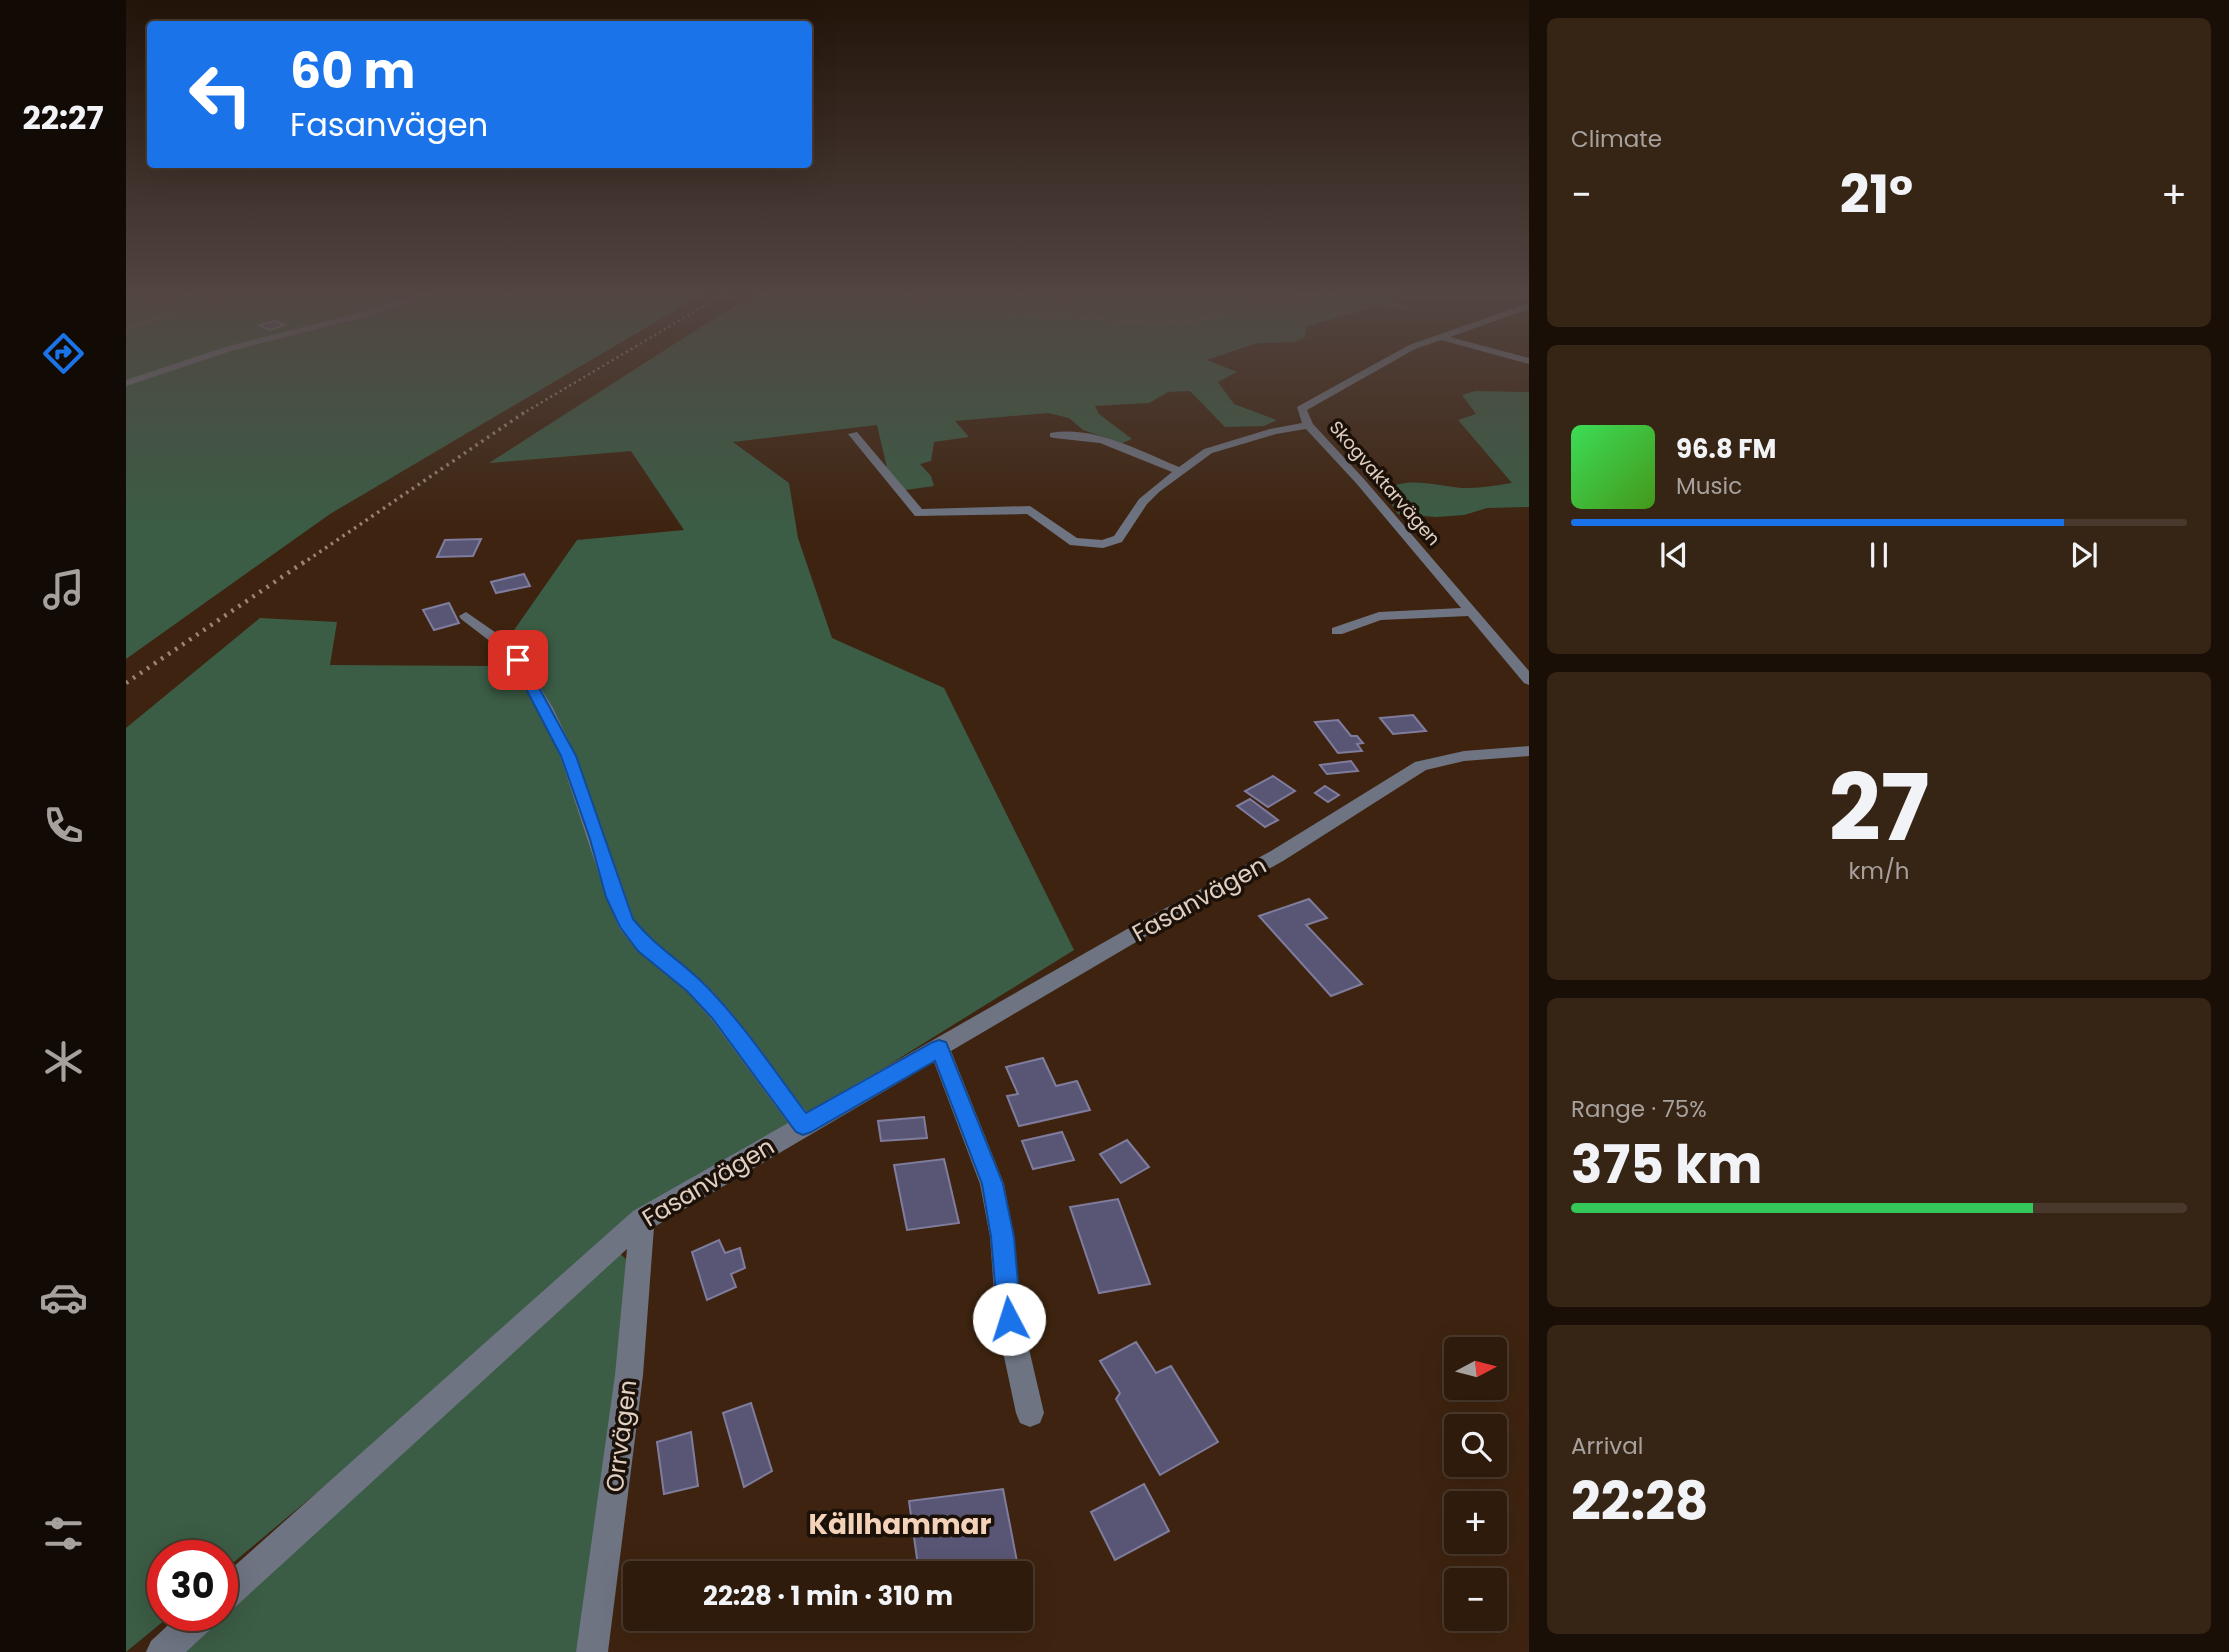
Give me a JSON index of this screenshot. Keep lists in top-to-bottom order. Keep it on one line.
{"streets":{"street":["Skogvaktarvägen","Fasanvägen","Orrvägen"]},"crossings":[["Fasanvägen","Orrvägen"]],"districts":["Källhammar"],"north":"right","page":{"tabs":"22:27","tile":["Climate",["27","km/h"],["Range · 75%","375 km"],["Arrival","22:28"]],"turn":["60 m","Fasanvägen"],"heat":["−","21°","+"],"song":["96.8 FM","Music"],"map_buttons":["+","−"],"limit":"30","trip":"22:28 · 1 min · 310 m"}}
